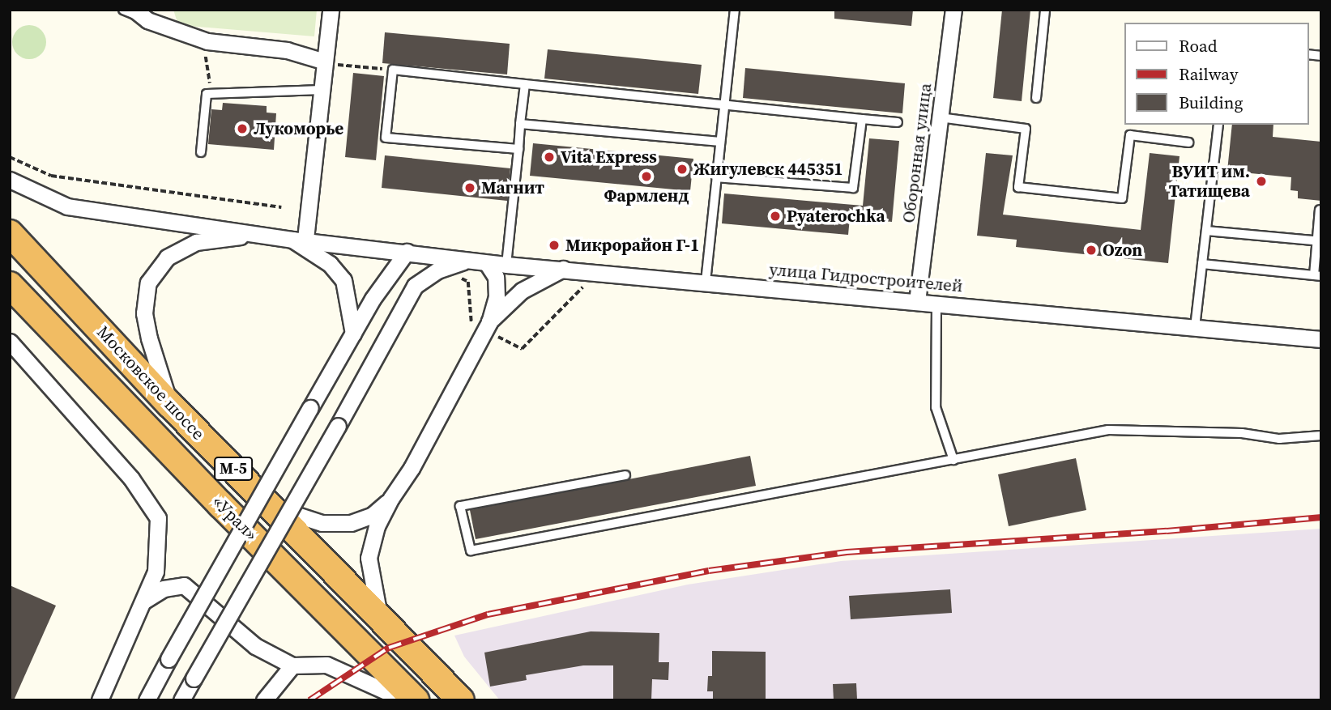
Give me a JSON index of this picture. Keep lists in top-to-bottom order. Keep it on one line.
{"streets":{"highway":["Московское шоссе","М-5","«Урал»"],"street":["Оборонная улица","улица Гидростроителей"]},"crossings":[["Оборонная улица","улица Гидростроителей"]],"places":["Лукоморье","Vita Express","Жигулевск 445351","Фармленд","ВУИТ им. Татищева","Магнит","Pyaterochka","Микрорайон Г-1","Ozon"],"legend":["Road","Railway","Building"]}
